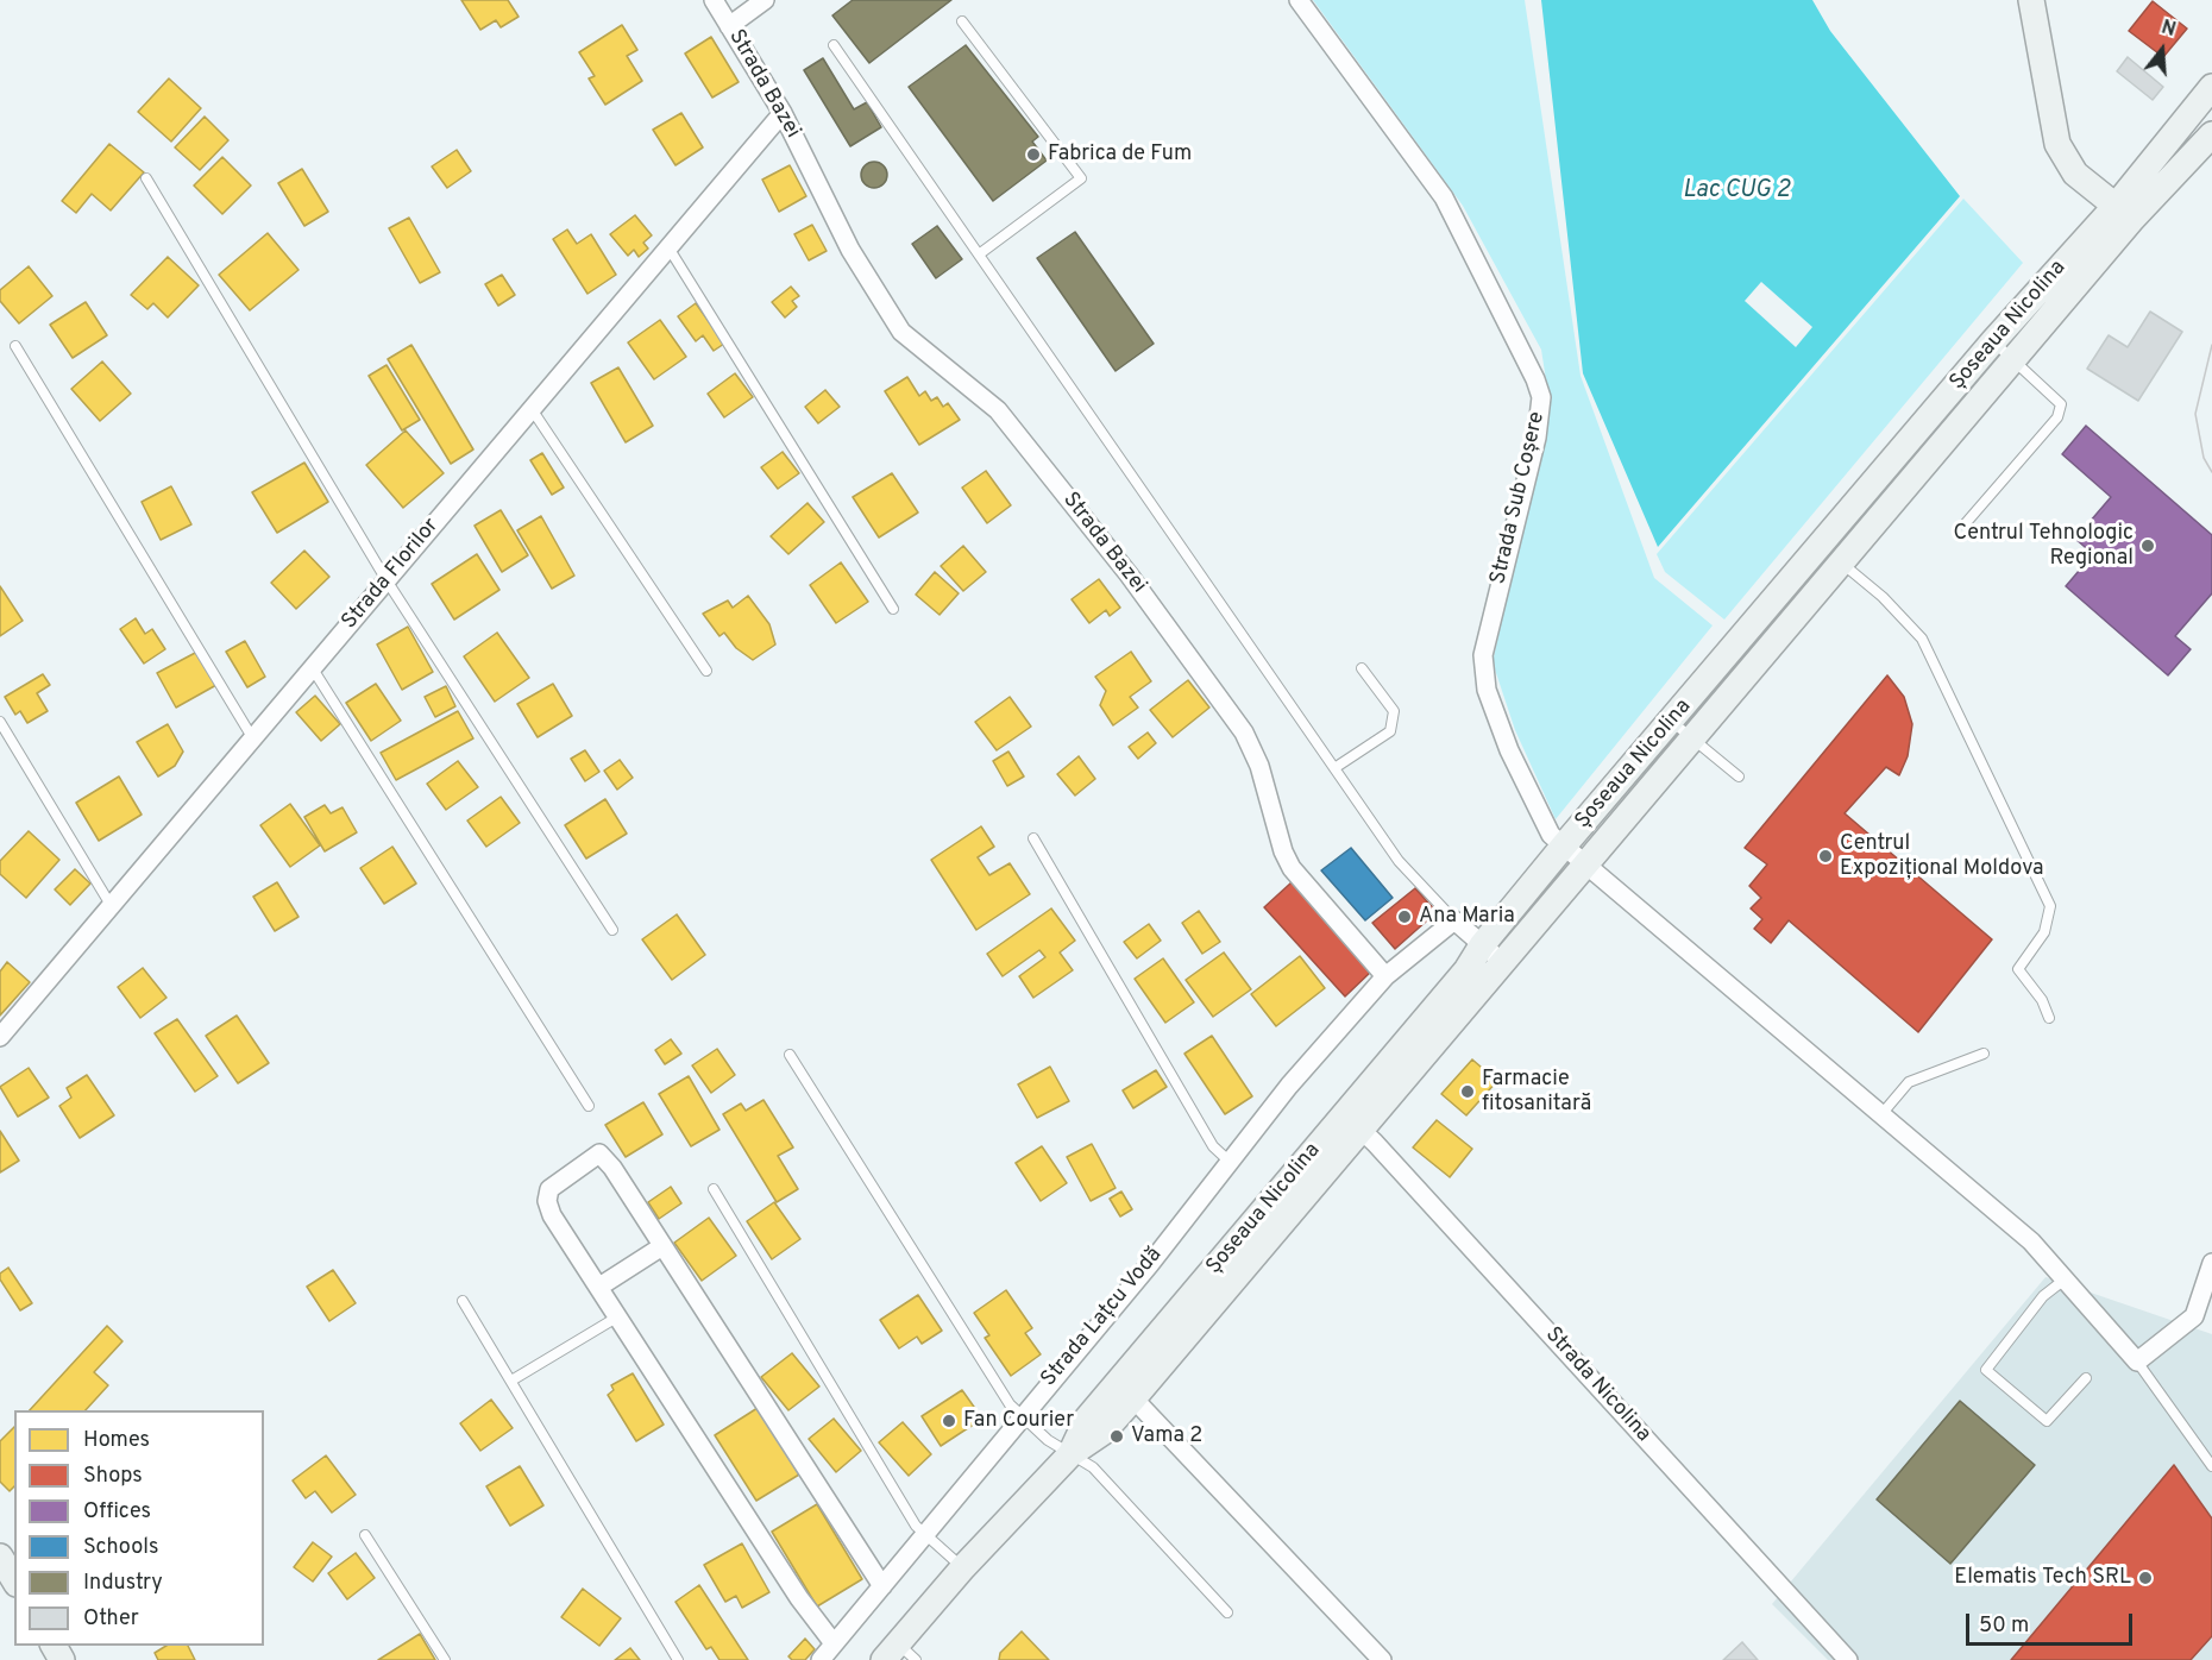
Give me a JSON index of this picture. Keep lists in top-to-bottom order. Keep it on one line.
{"streets":{"main road":["Șoseaua Nicolina"],"street":["Strada Bazei","Strada Sub Coșere","Strada Florilor","Strada Lațcu Vodă","Strada Nicolina"]},"crossings":[["Strada Bazei","Strada Florilor"],["Strada Bazei","Strada Lațcu Vodă"],["Șoseaua Nicolina","Strada Sub Coșere"],["Șoseaua Nicolina","Strada Nicolina"]],"water":["Lac CUG 2"],"places":["Fabrica de Fum","Centrul Tehnologic Regional","Centrul Expozițional Moldova","Ana Maria","Farmacie fitosanitară","Fan Courier","Vama 2","Elematis Tech SRL"],"legend":["Homes","Shops","Offices","Schools","Industry","Other"],"scale_bar":"50 m","north":"top"}
